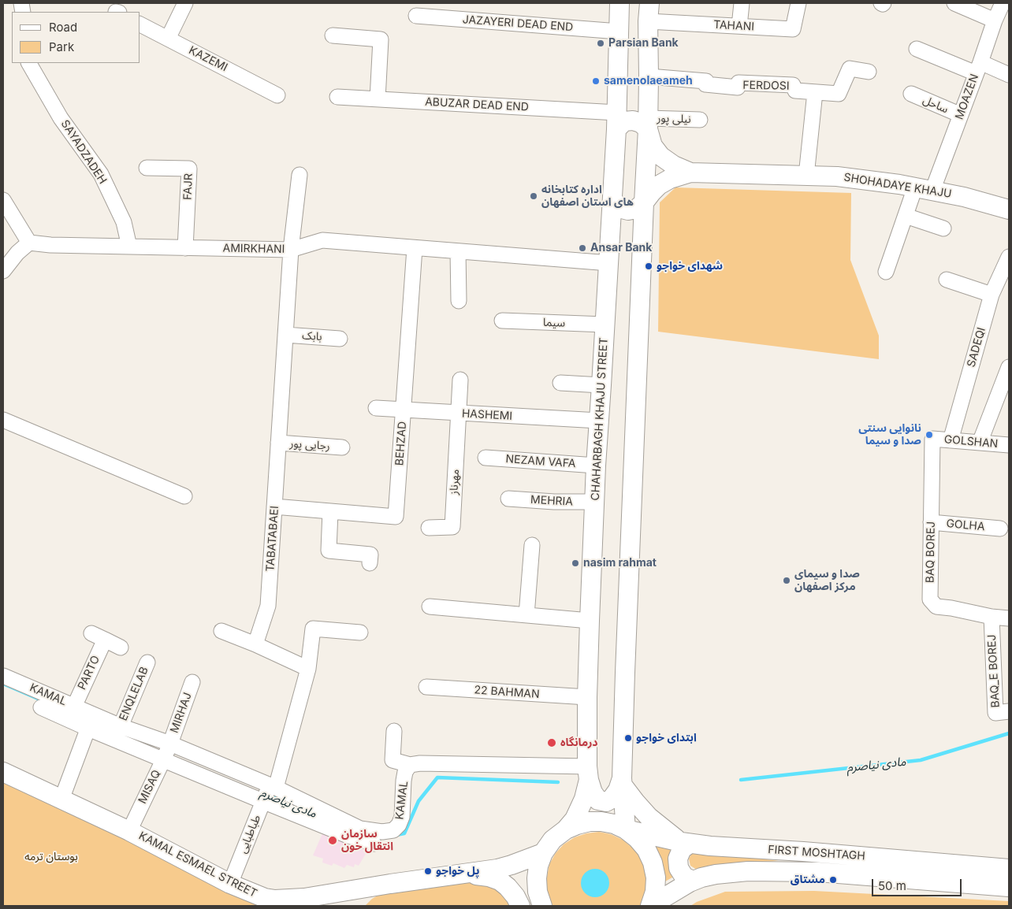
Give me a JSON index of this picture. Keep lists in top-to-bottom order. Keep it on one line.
{"streets":{"main road":["SHOHADAYE KHAJU","CHAHARBAGH KHAJU STREET","FIRST MOSHTAGH","KAMAL ESMAEL STREET"],"street":["JAZAYERI DEAD END","TAHANI","KAZEMI","FERDOSI","MOAZEN","ABUZAR DEAD END","ساحل","نیلی پور","SAYADZADEH","FAJR","AMIRKHANI","سیما","بابک","SADEQI","HASHEMI","GOLSHAN","BEHZAD","رجایی پور","NEZAM VAFA","مهرناز","MEHRIA","GOLHA","TABATABAEI","BAQ BOREJ","BAQ_E BOREJ","PARTO","22 BAHMAN","ENQLELAB","KAMAL","MIRHAJ","MISAQ","طباطبایی"]},"crossings":[["JAZAYERI DEAD END","CHAHARBAGH KHAJU STREET"],["MOAZEN","ساحل"],["MOAZEN","SHOHADAYE KHAJU"],["ABUZAR DEAD END","CHAHARBAGH KHAJU STREET"],["SAYADZADEH","AMIRKHANI"],["FAJR","AMIRKHANI"],["AMIRKHANI","CHAHARBAGH KHAJU STREET"],["AMIRKHANI","BEHZAD"],["AMIRKHANI","TABATABAEI"],["سیما","CHAHARBAGH KHAJU STREET"],["بابک","TABATABAEI"],["SADEQI","GOLSHAN"],["HASHEMI","CHAHARBAGH KHAJU STREET"],["HASHEMI","BEHZAD"],["HASHEMI","مهرناز"],["CHAHARBAGH KHAJU STREET","NEZAM VAFA"],["CHAHARBAGH KHAJU STREET","MEHRIA"],["CHAHARBAGH KHAJU STREET","22 BAHMAN"],["GOLSHAN","BAQ BOREJ"],["BEHZAD","TABATABAEI"],["رجایی پور","TABATABAEI"],["GOLHA","BAQ BOREJ"],["BAQ BOREJ","BAQ_E BOREJ"],["PARTO","KAMAL"],["ENQLELAB","KAMAL"],["KAMAL","MIRHAJ"],["KAMAL","MISAQ"],["KAMAL","طباطبایی"],["MIRHAJ","MISAQ"],["MISAQ","KAMAL ESMAEL STREET"],["طباطبایی","KAMAL ESMAEL STREET"]],"water":["مادی نیاصرم"],"parks":["بوستان ترمه"],"places":["Parsian Bank","samenolaeameh","اداره کتابخانه های استان اصفهان","Ansar Bank","شهدای خواجو","نانوایی سنتی صدا و سیما","nasim rahmat","صدا و سیمای مرکز اصفهان","ابتدای خواجو","درمانگاه","سازمان انتقال خون","پل خواجو","مشتاق"],"legend":["Road","Park"],"scale_bar":"50 m"}
